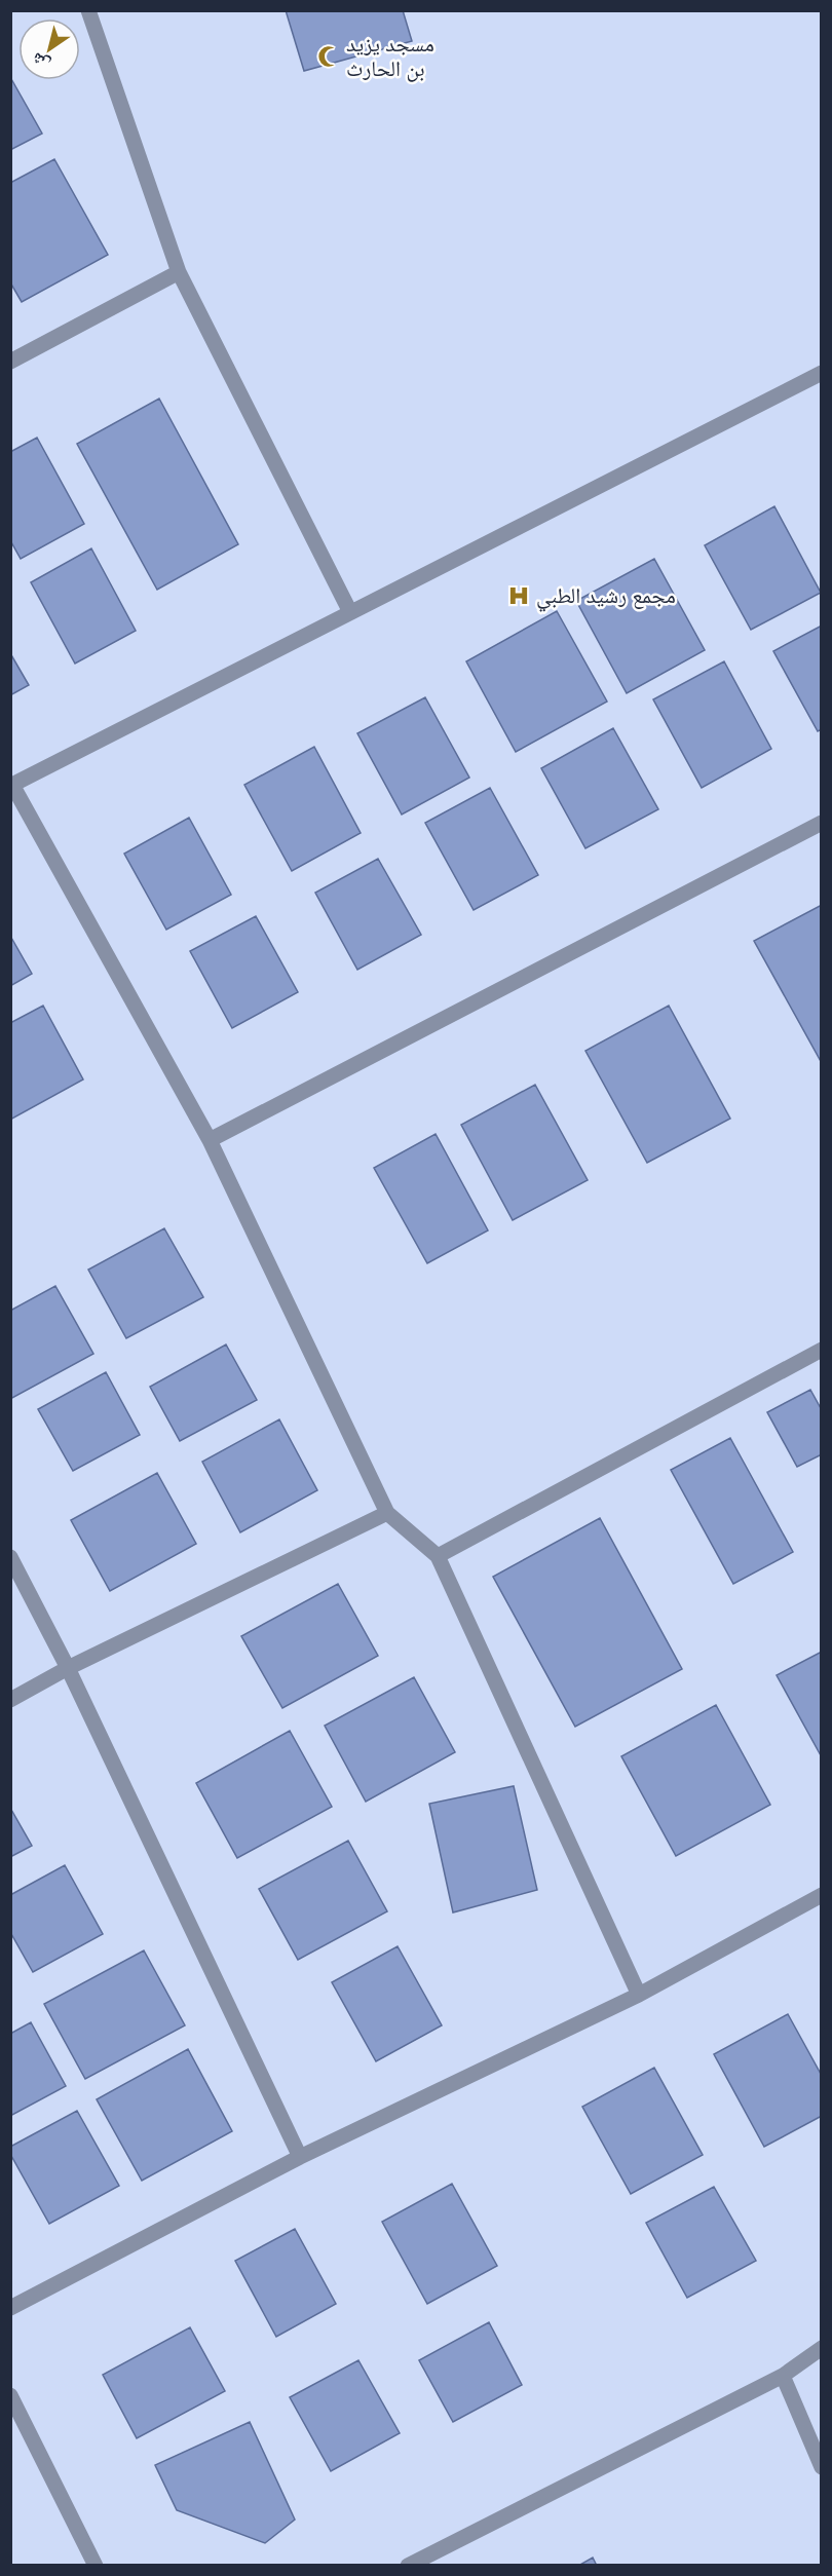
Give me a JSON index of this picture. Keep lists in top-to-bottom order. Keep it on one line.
{"places":{"mosque":["مسجد يزيد بن الحارث"],"hospital":["مجمع رشيد الطبي"]},"north":"bottom left"}
